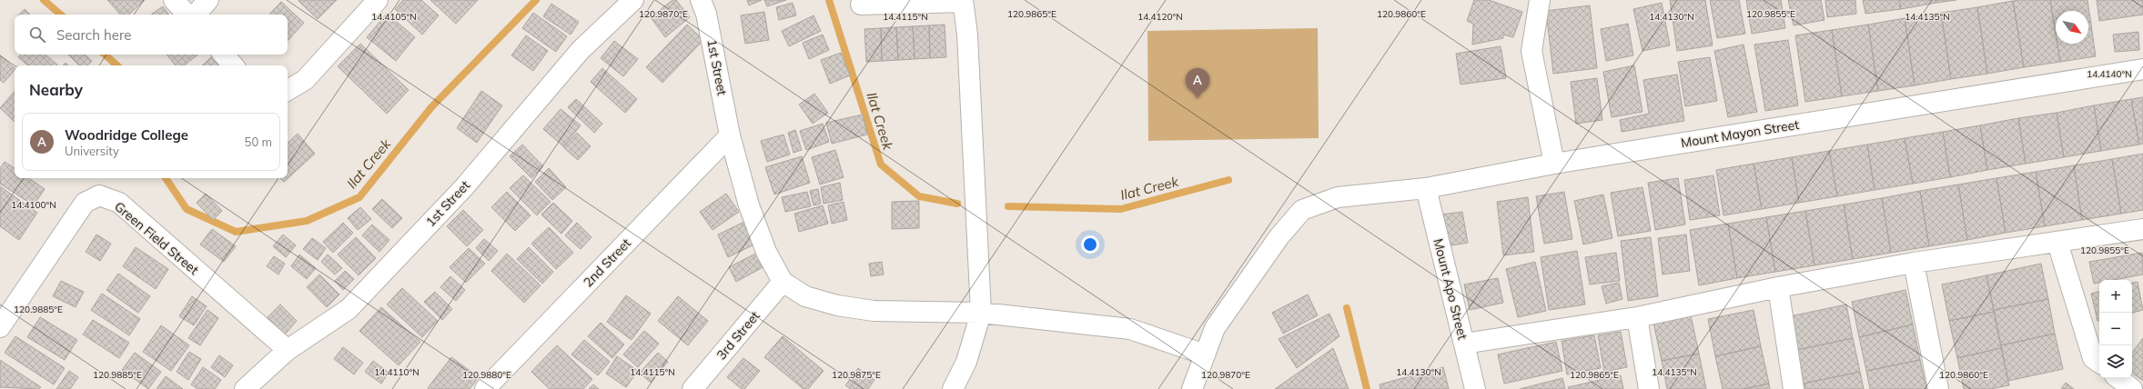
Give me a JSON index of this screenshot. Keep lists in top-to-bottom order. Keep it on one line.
{"streets":{"street":["1st Street","Mount Mayon Street","Green Field Street","2nd Street","Mount Apo Street","3rd Street"]},"crossings":[["1st Street","Green Field Street"],["1st Street","2nd Street"],["1st Street","3rd Street"],["Mount Mayon Street","Mount Apo Street"]],"water":["Ilat Creek"],"north":"bottom right","page":{"search":"Search here","heading":"Nearby","pins":"A","list":[{"mark":"A","name":"Woodridge College","note":"University","value":"50 m"}],"map_buttons":["+","−"]},"coordinates":["120.9870°E","120.9865°E","120.9860°E","120.9855°E","14.4105°N","14.4115°N","14.4120°N","14.4130°N","14.4135°N","14.4140°N","14.4100°N","120.9885°E","14.4110°N","120.9880°E","120.9875°E"]}
